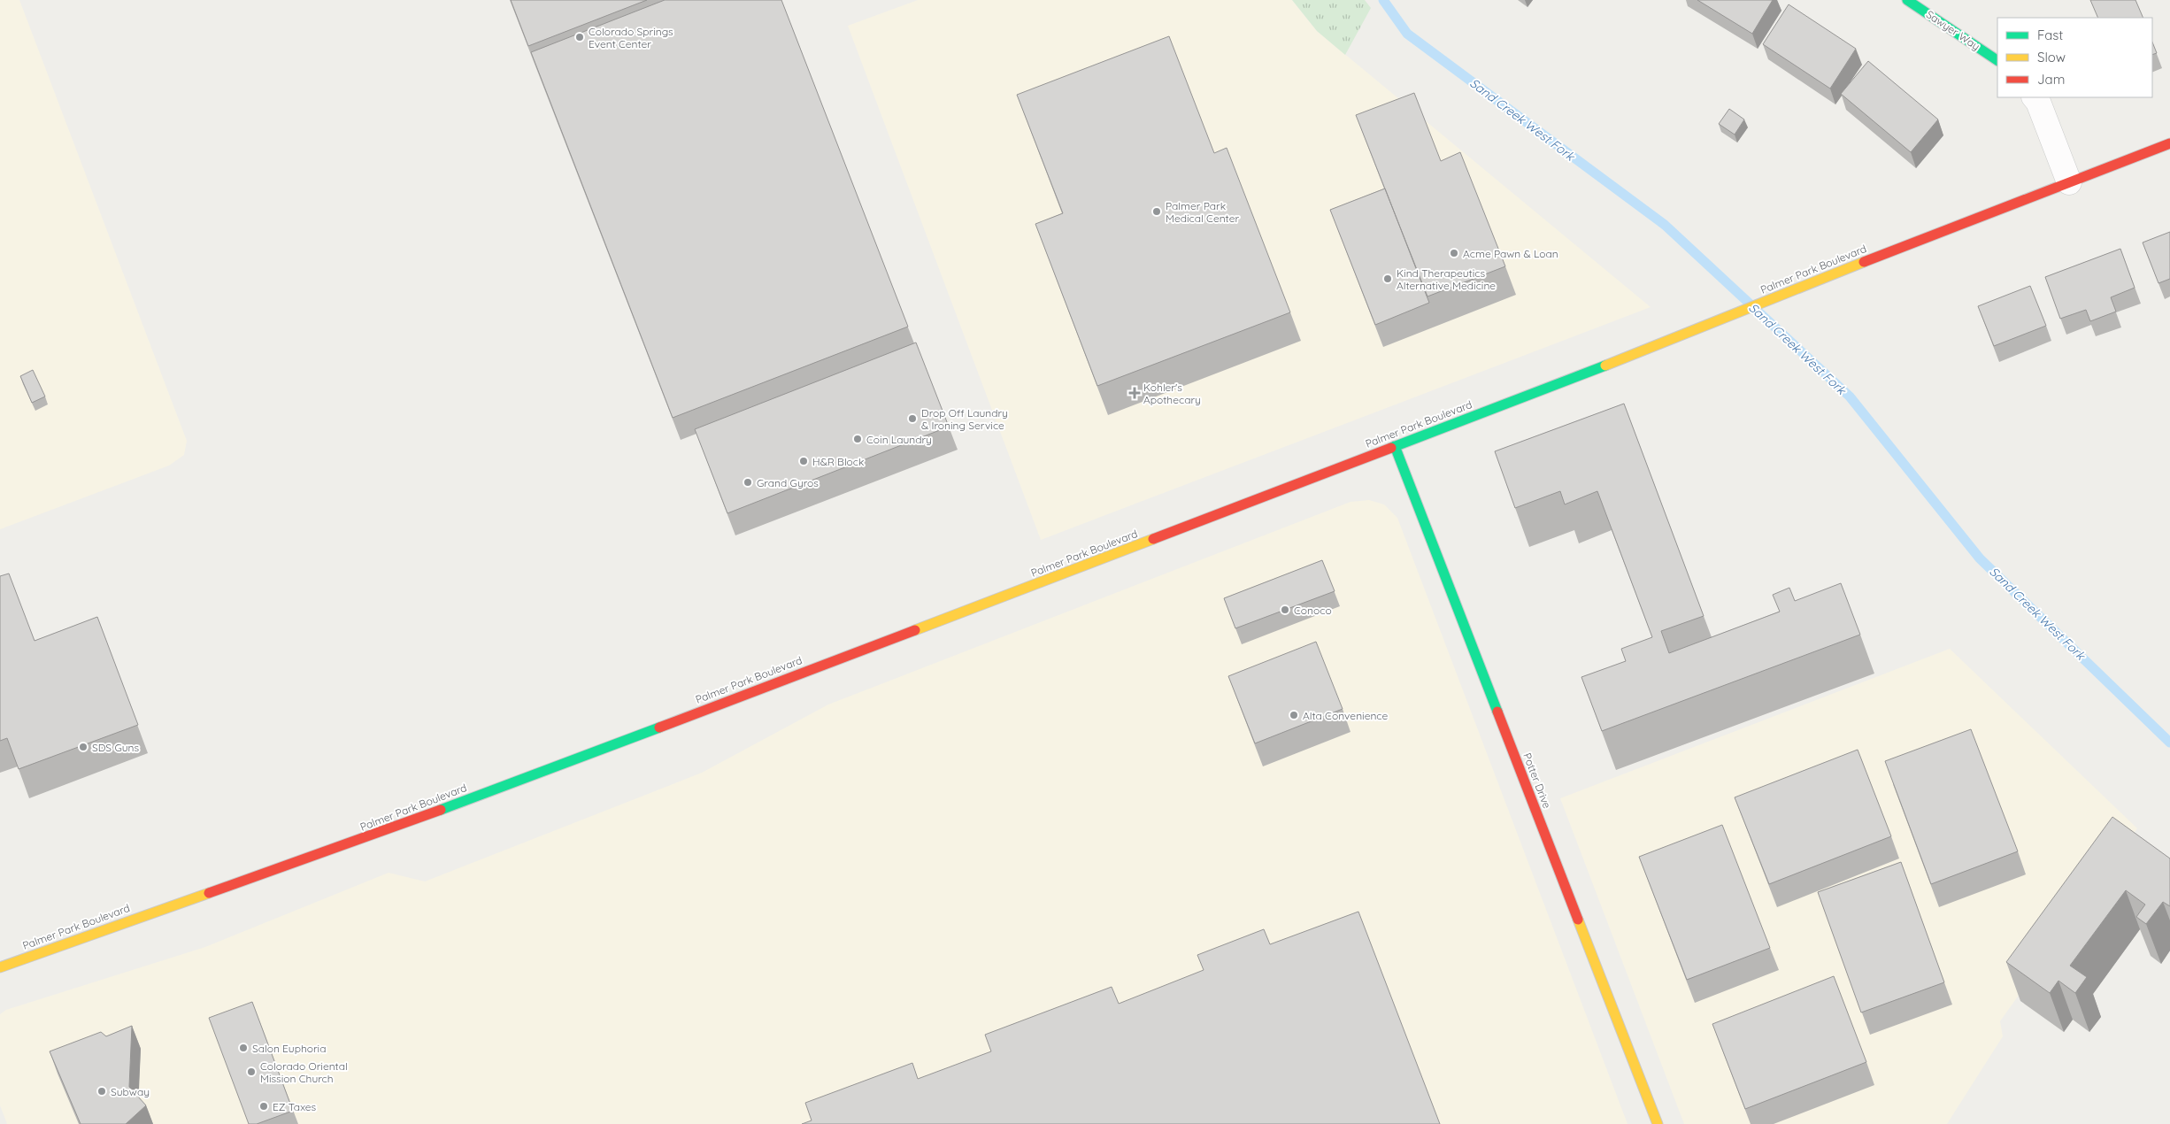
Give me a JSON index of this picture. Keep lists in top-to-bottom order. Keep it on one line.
{"streets":{"main road":["Sawyer Way","Palmer Park Boulevard","Potter Drive"]},"crossings":[["Palmer Park Boulevard","Potter Drive"]],"water":["Sand Creek West Fork"],"places":{"other":["Colorado Springs Event Center","Palmer Park Medical Center","Acme Pawn & Loan","Kind Therapeutics Alternative Medicine","Drop Off Laundry & Ironing Service","Coin Laundry","H&R Block","Grand Gyros","Conoco","Alta Convenience","SDS Guns","Salon Euphoria","Colorado Oriental Mission Church","Subway","EZ Taxes"],"health":["Kohler's Apothecary"]},"legend":["Fast","Slow","Jam"]}
